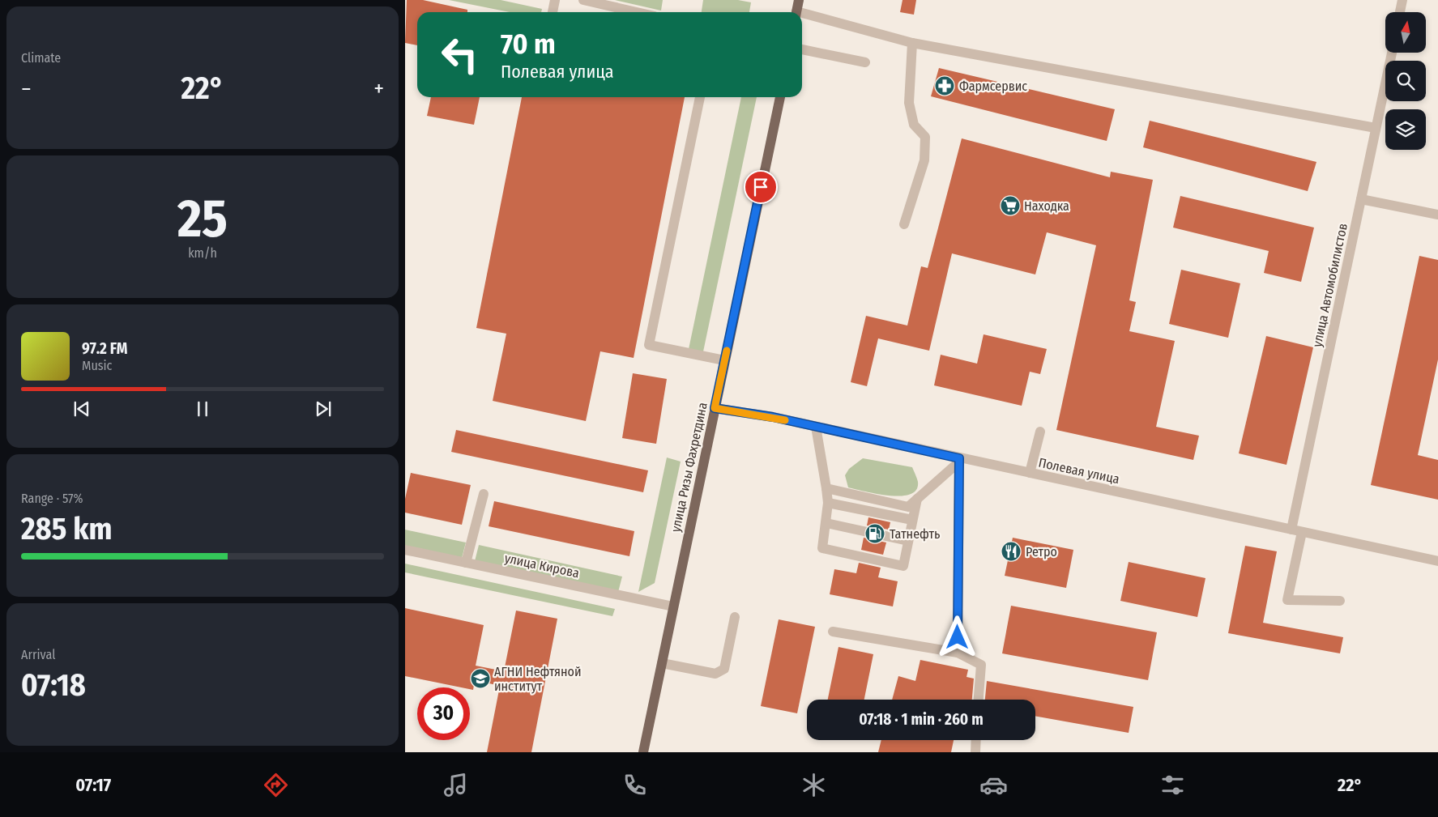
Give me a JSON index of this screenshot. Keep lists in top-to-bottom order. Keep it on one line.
{"streets":{"main road":["улица Ризы Фахретдина"],"street":["улица Автомобилистов","Полевая улица","улица Кирова"]},"crossings":[["улица Автомобилистов","Полевая улица"],["улица Ризы Фахретдина","Полевая улица"],["улица Ризы Фахретдина","улица Кирова"]],"places":{"pharmacy":["Фармсервис"],"supermarket":["Находка"],"fuel station":["Татнефть"],"restaurant":["Ретро"],"school or university":["АГНИ Нефтяной институт"]},"north":"top","page":{"tile":["Climate",["25","km/h"],["Range · 57%","285 km"],["Arrival","07:18"]],"turn":["70 m","Полевая улица"],"heat":["−","22°","+"],"song":["97.2 FM","Music"],"limit":"30","trip":"07:18 · 1 min · 260 m","tabs":["07:17","22°"]}}
